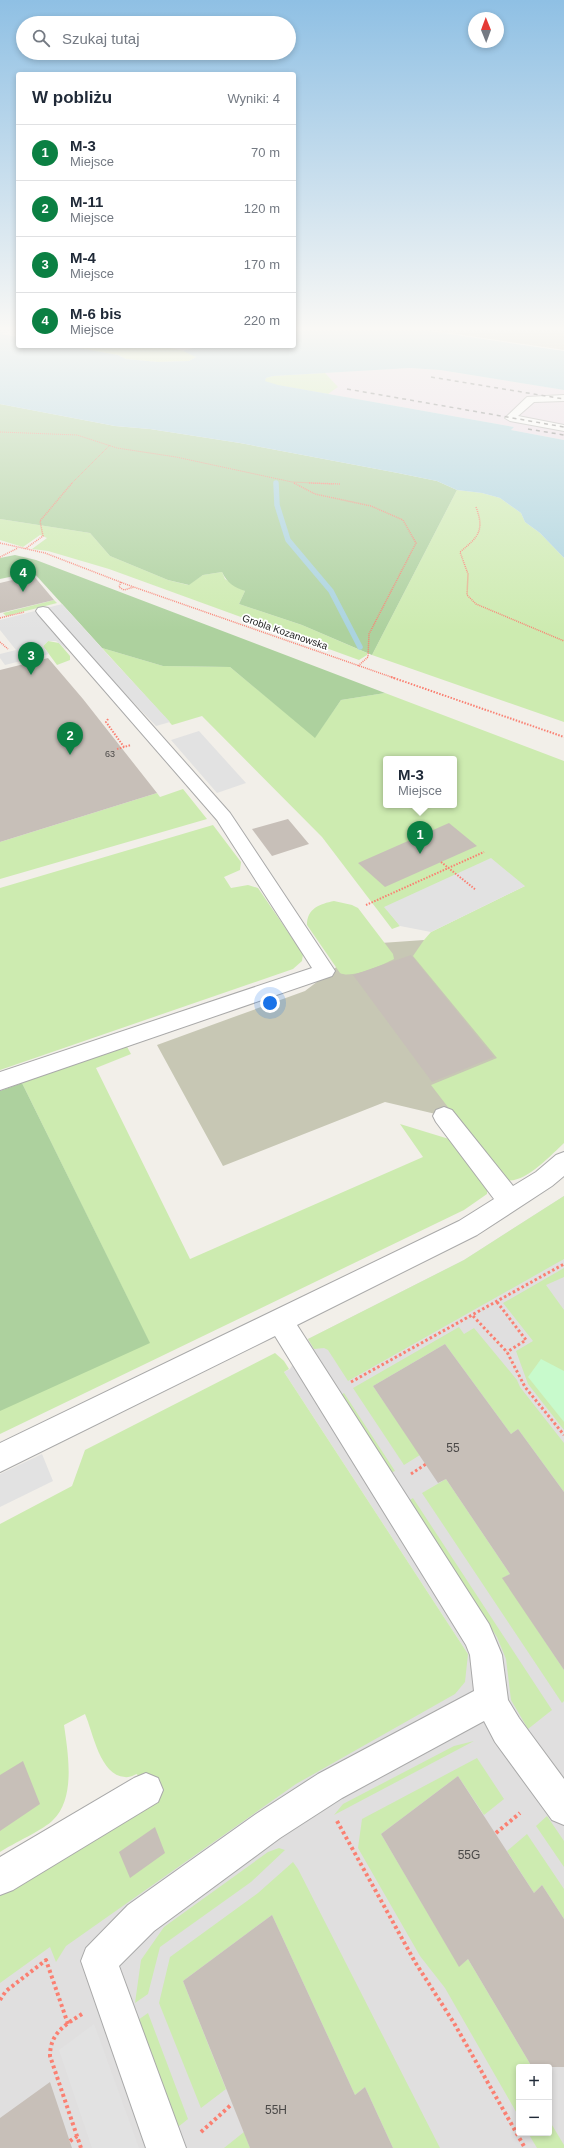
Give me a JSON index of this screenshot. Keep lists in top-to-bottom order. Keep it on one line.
{"streets":{"path":["Grobla Kozanowska"]},"house_numbers":["63","55","55G","55H"],"north":"top","page":{"search":"Szukaj tutaj","heading":["W pobliżu","Wyniki: 4"],"list":[{"mark":"1","name":"M-3","note":"Miejsce","value":"70 m"},{"mark":"2","name":"M-11","note":"Miejsce","value":"120 m"},{"mark":"3","name":"M-4","note":"Miejsce","value":"170 m"},{"mark":"4","name":"M-6 bis","note":"Miejsce","value":"220 m"}],"pins":["4","3","2","1"],"popup":["M-3","Miejsce"],"map_buttons":["+","−"]}}
